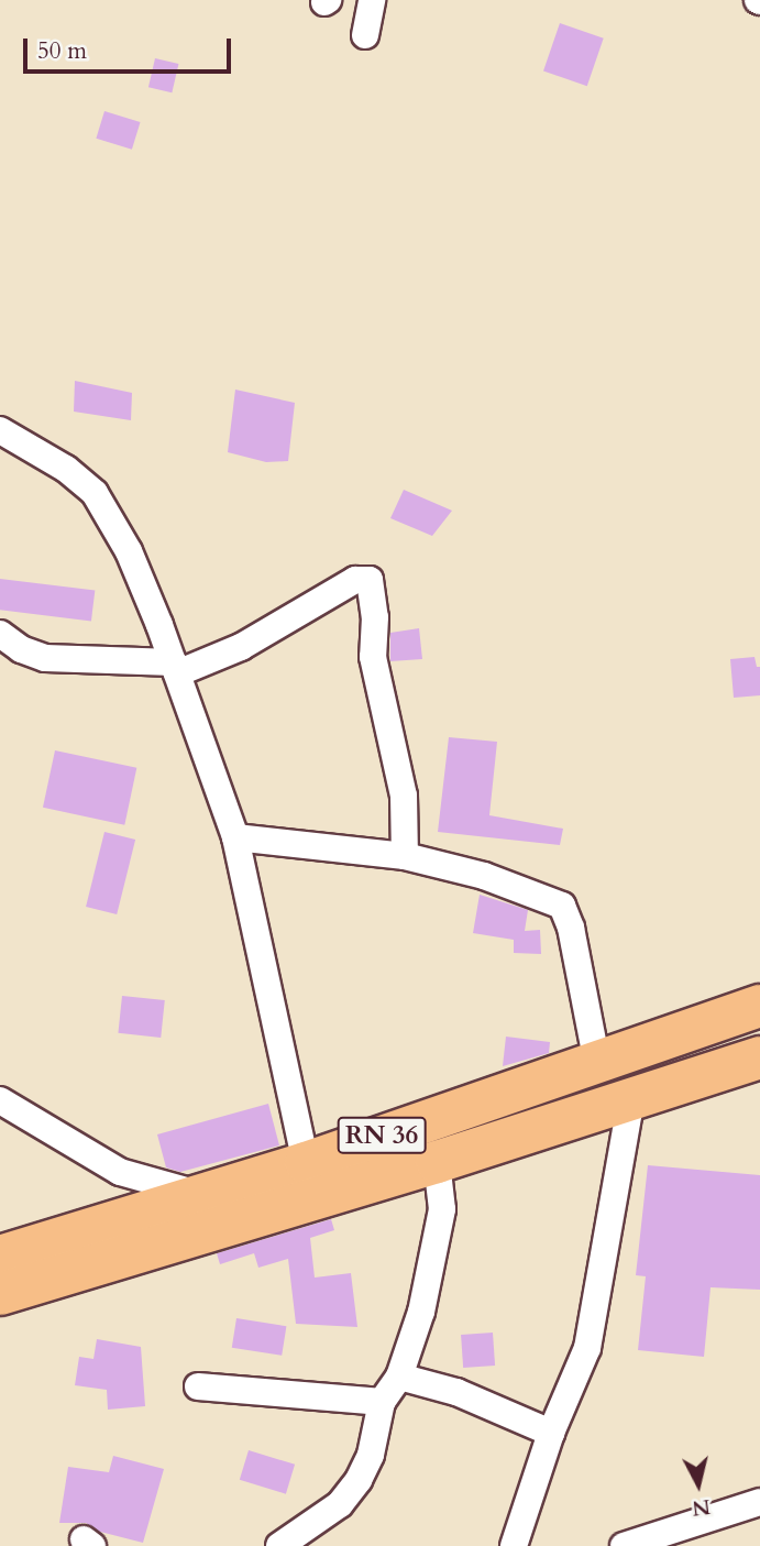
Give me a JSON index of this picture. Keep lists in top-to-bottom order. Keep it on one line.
{"streets":{"main road":["RN 36"]},"scale_bar":"50 m","north":"bottom"}
